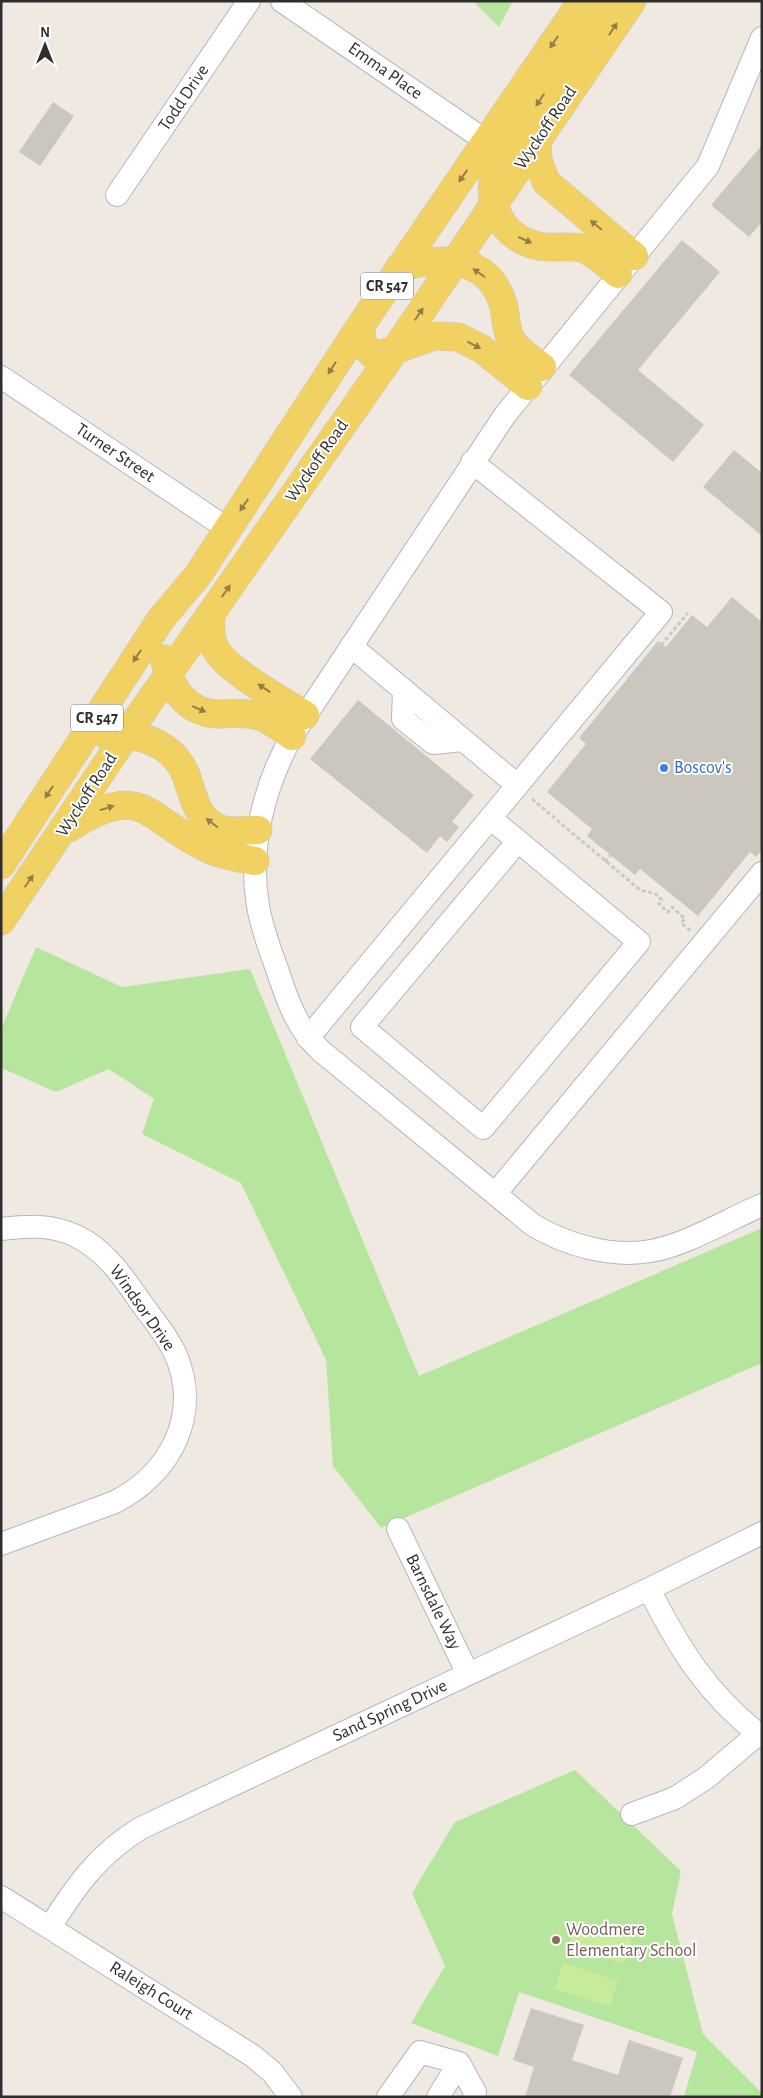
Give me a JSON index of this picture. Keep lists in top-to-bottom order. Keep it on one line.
{"streets":{"main road":["Wyckoff Road","CR 547"],"street":["Emma Place","Todd Drive","Turner Street","Windsor Drive","Barnsdale Way","Sand Spring Drive","Raleigh Court"]},"crossings":[["Emma Place","Wyckoff Road"],["Wyckoff Road","Turner Street"],["Barnsdale Way","Sand Spring Drive"],["Sand Spring Drive","Raleigh Court"]],"places":["Boscov's","Woodmere Elementary School"],"north":"top"}
